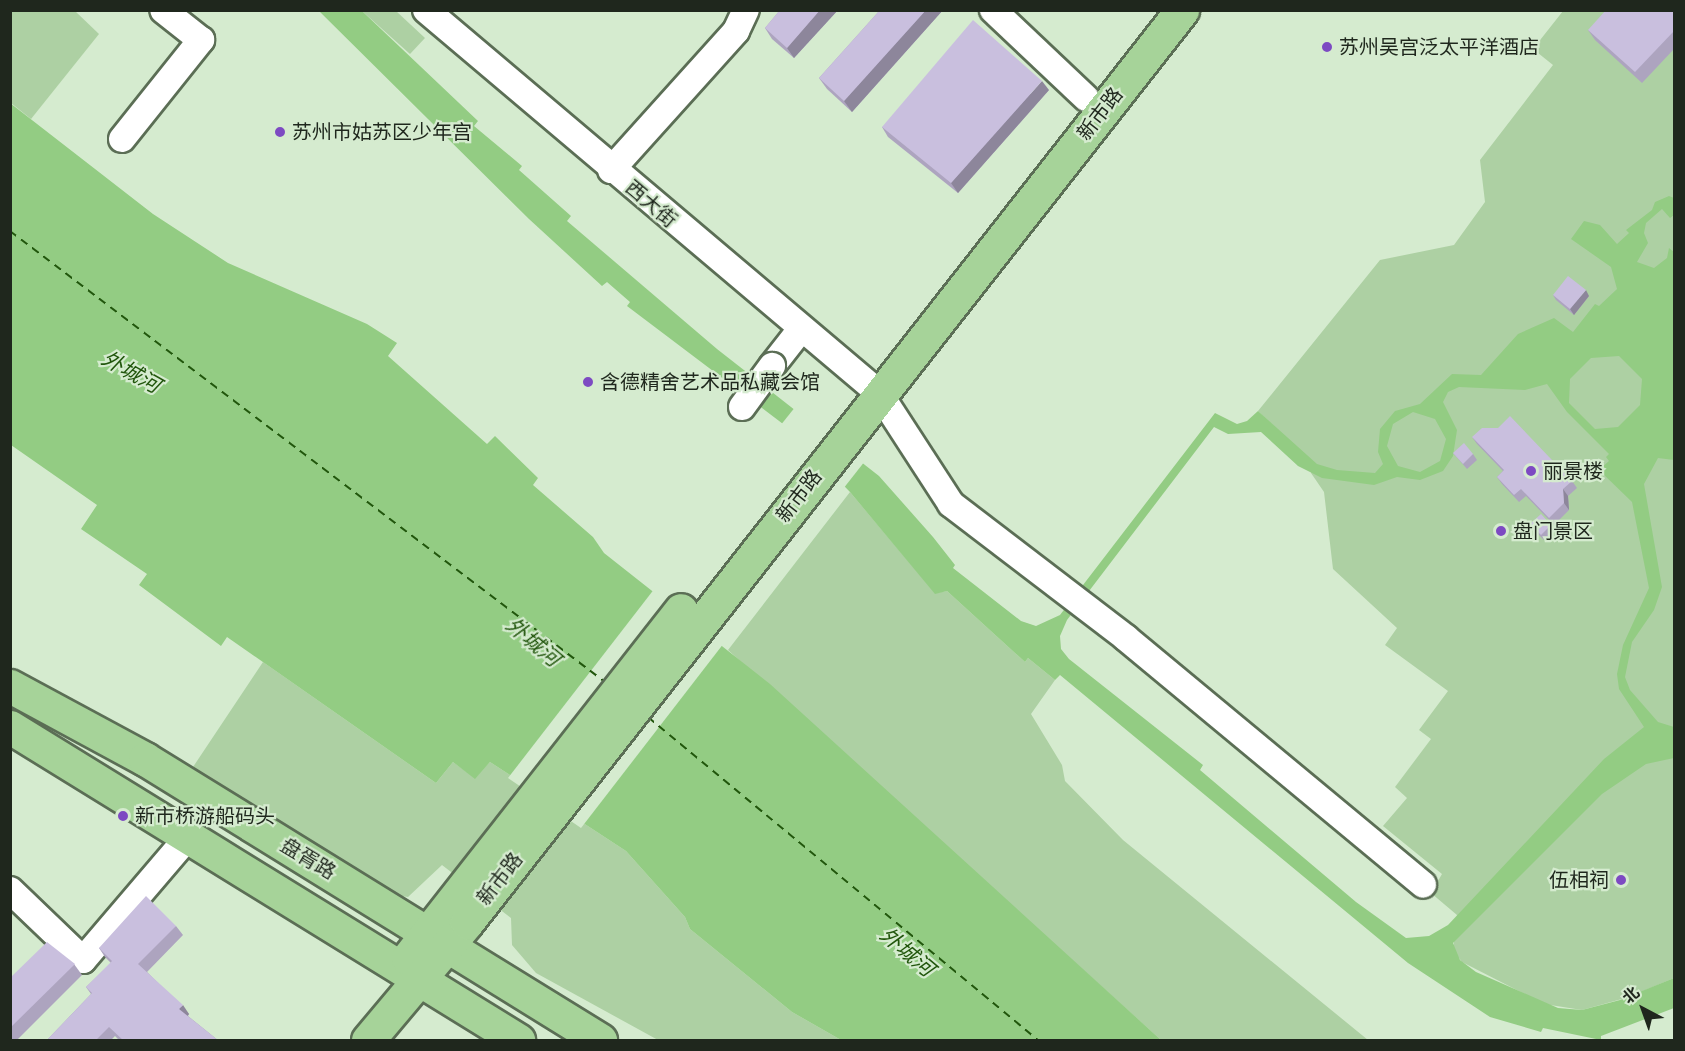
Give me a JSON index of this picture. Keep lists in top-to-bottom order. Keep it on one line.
{"streets":{"main road":["新市路","盘胥路"],"street":["西大街"]},"crossings":[["新市路","西大街"],["新市路","盘胥路"]],"water":["外城河"],"places":["苏州吴宫泛太平洋酒店","苏州市姑苏区少年宫","含德精舍艺术品私藏会馆","丽景楼","盘门景区","新市桥游船码头","伍相祠"],"north":"top left"}
